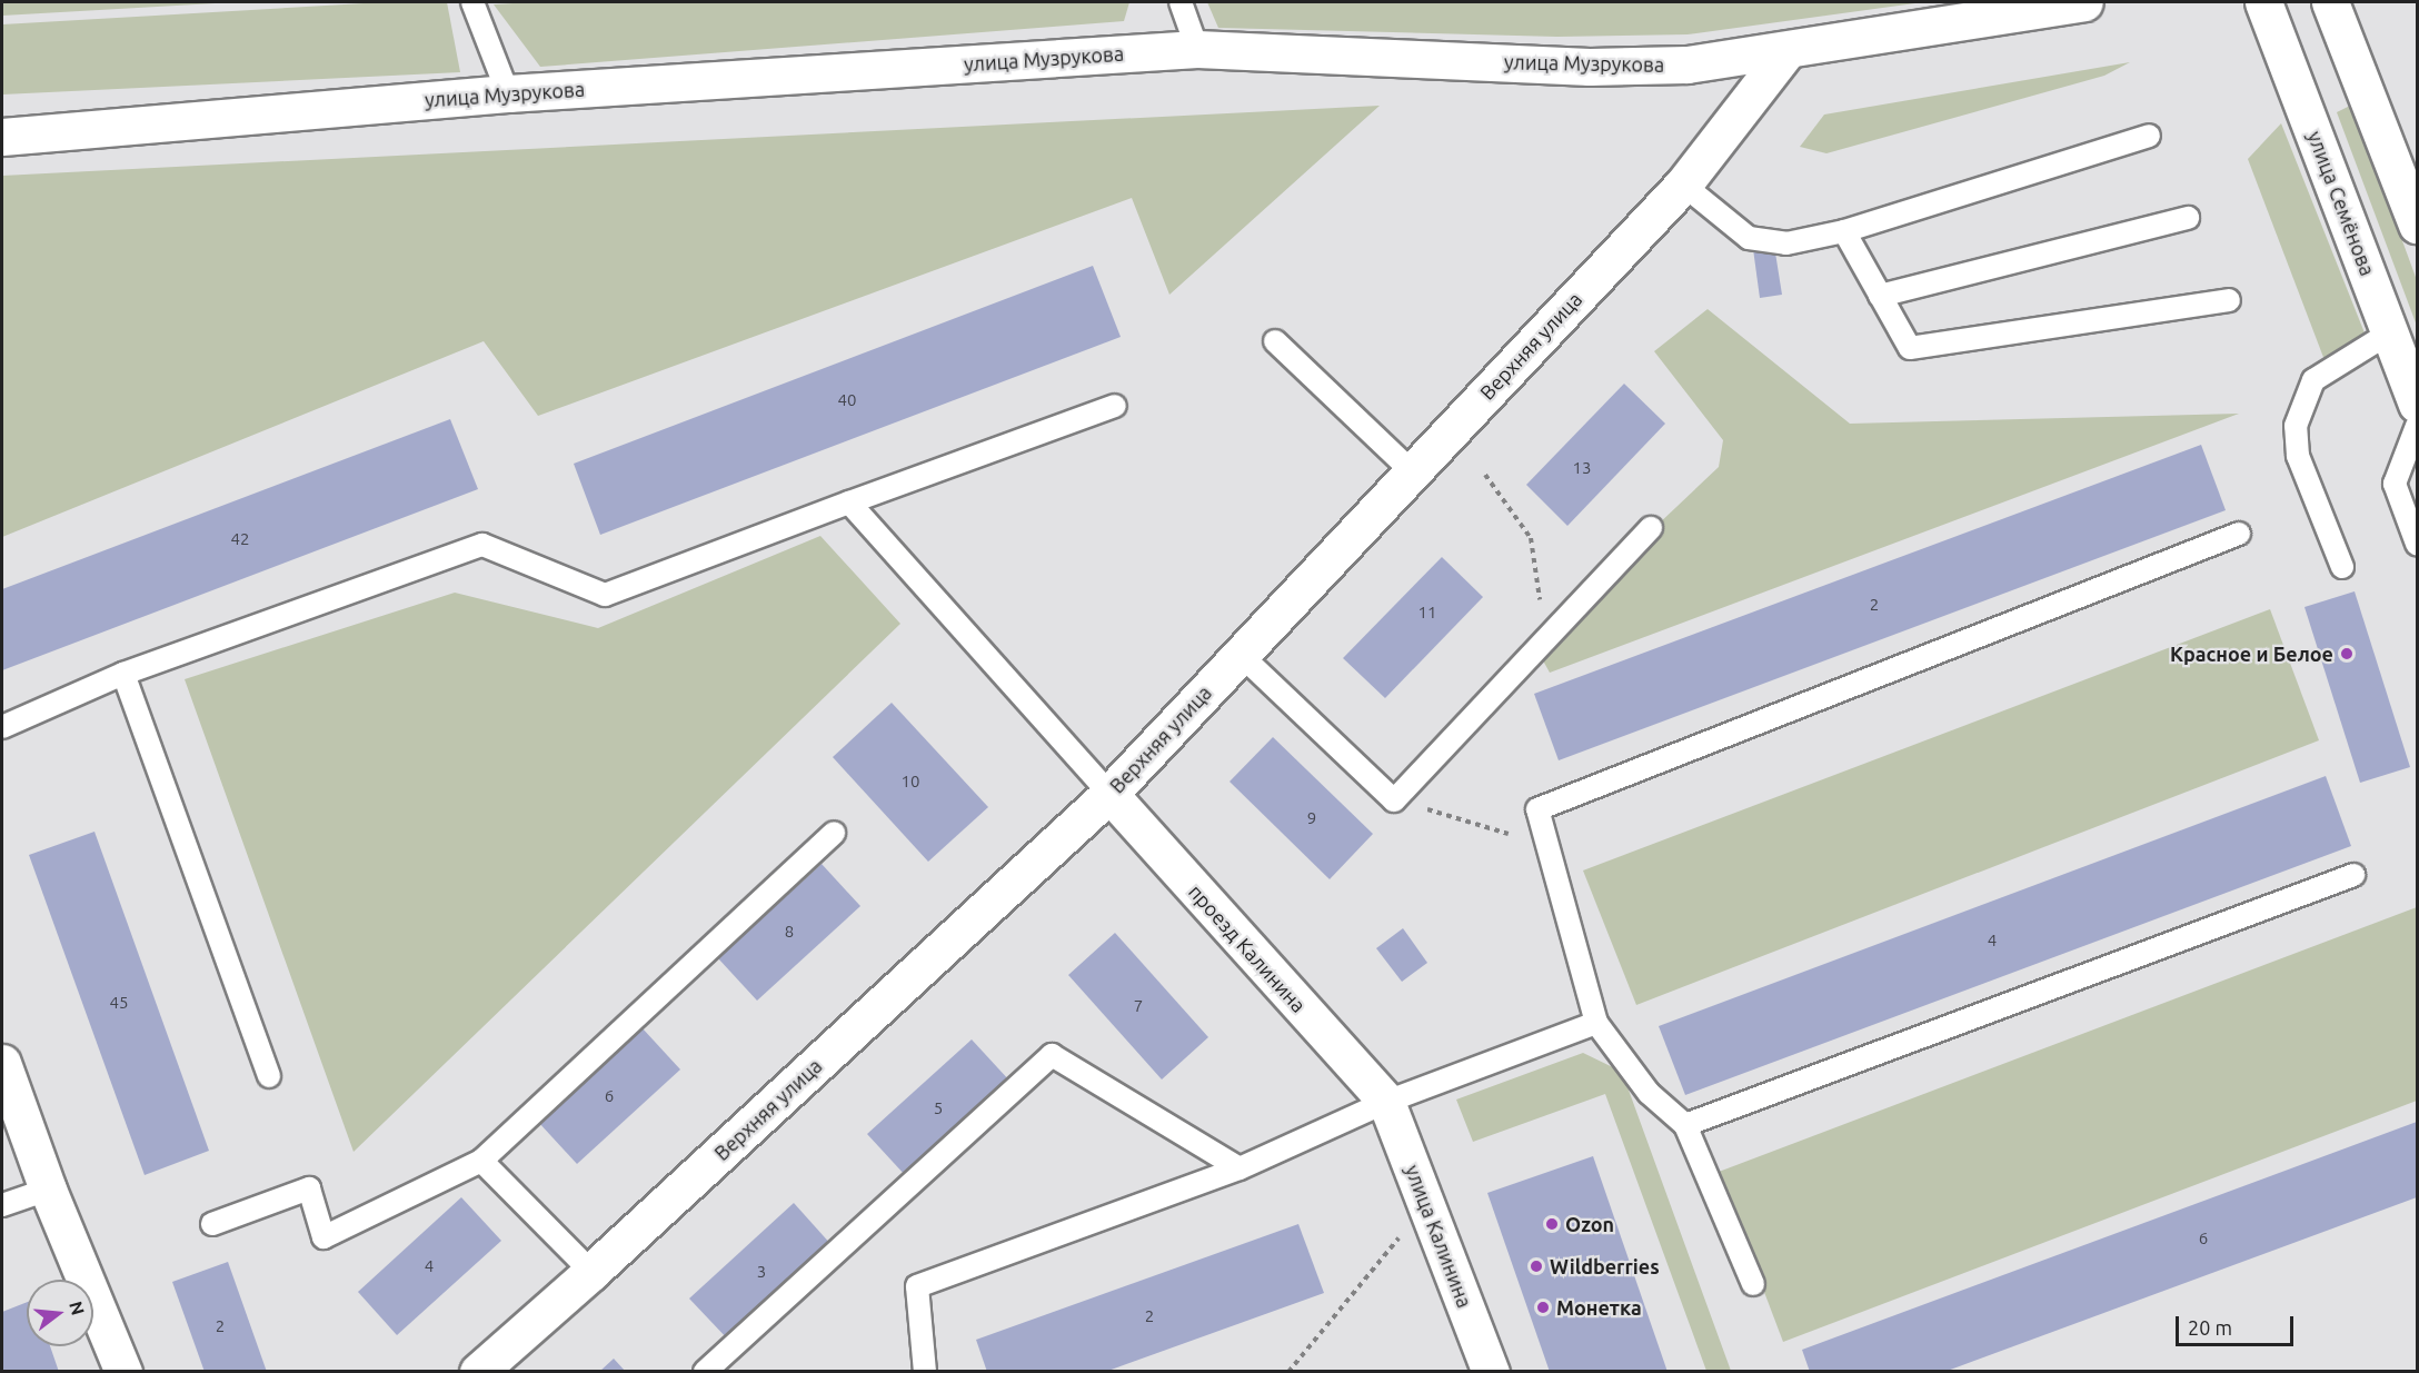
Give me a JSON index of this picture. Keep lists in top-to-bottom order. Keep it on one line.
{"streets":{"street":["улица Музрукова","улица Семёнова","Верхняя улица","проезд Калинина","улица Калинина"]},"crossings":[["улица Музрукова","Верхняя улица"],["Верхняя улица","проезд Калинина"],["проезд Калинина","улица Калинина"]],"places":["Красное и Белое","Ozon","Wildberries","Монетка"],"house_numbers":["40","13","42","2","11","10","9","8","4","45","7","6","5","6","4","3","2","2"],"scale_bar":"20 m","north":"right"}
